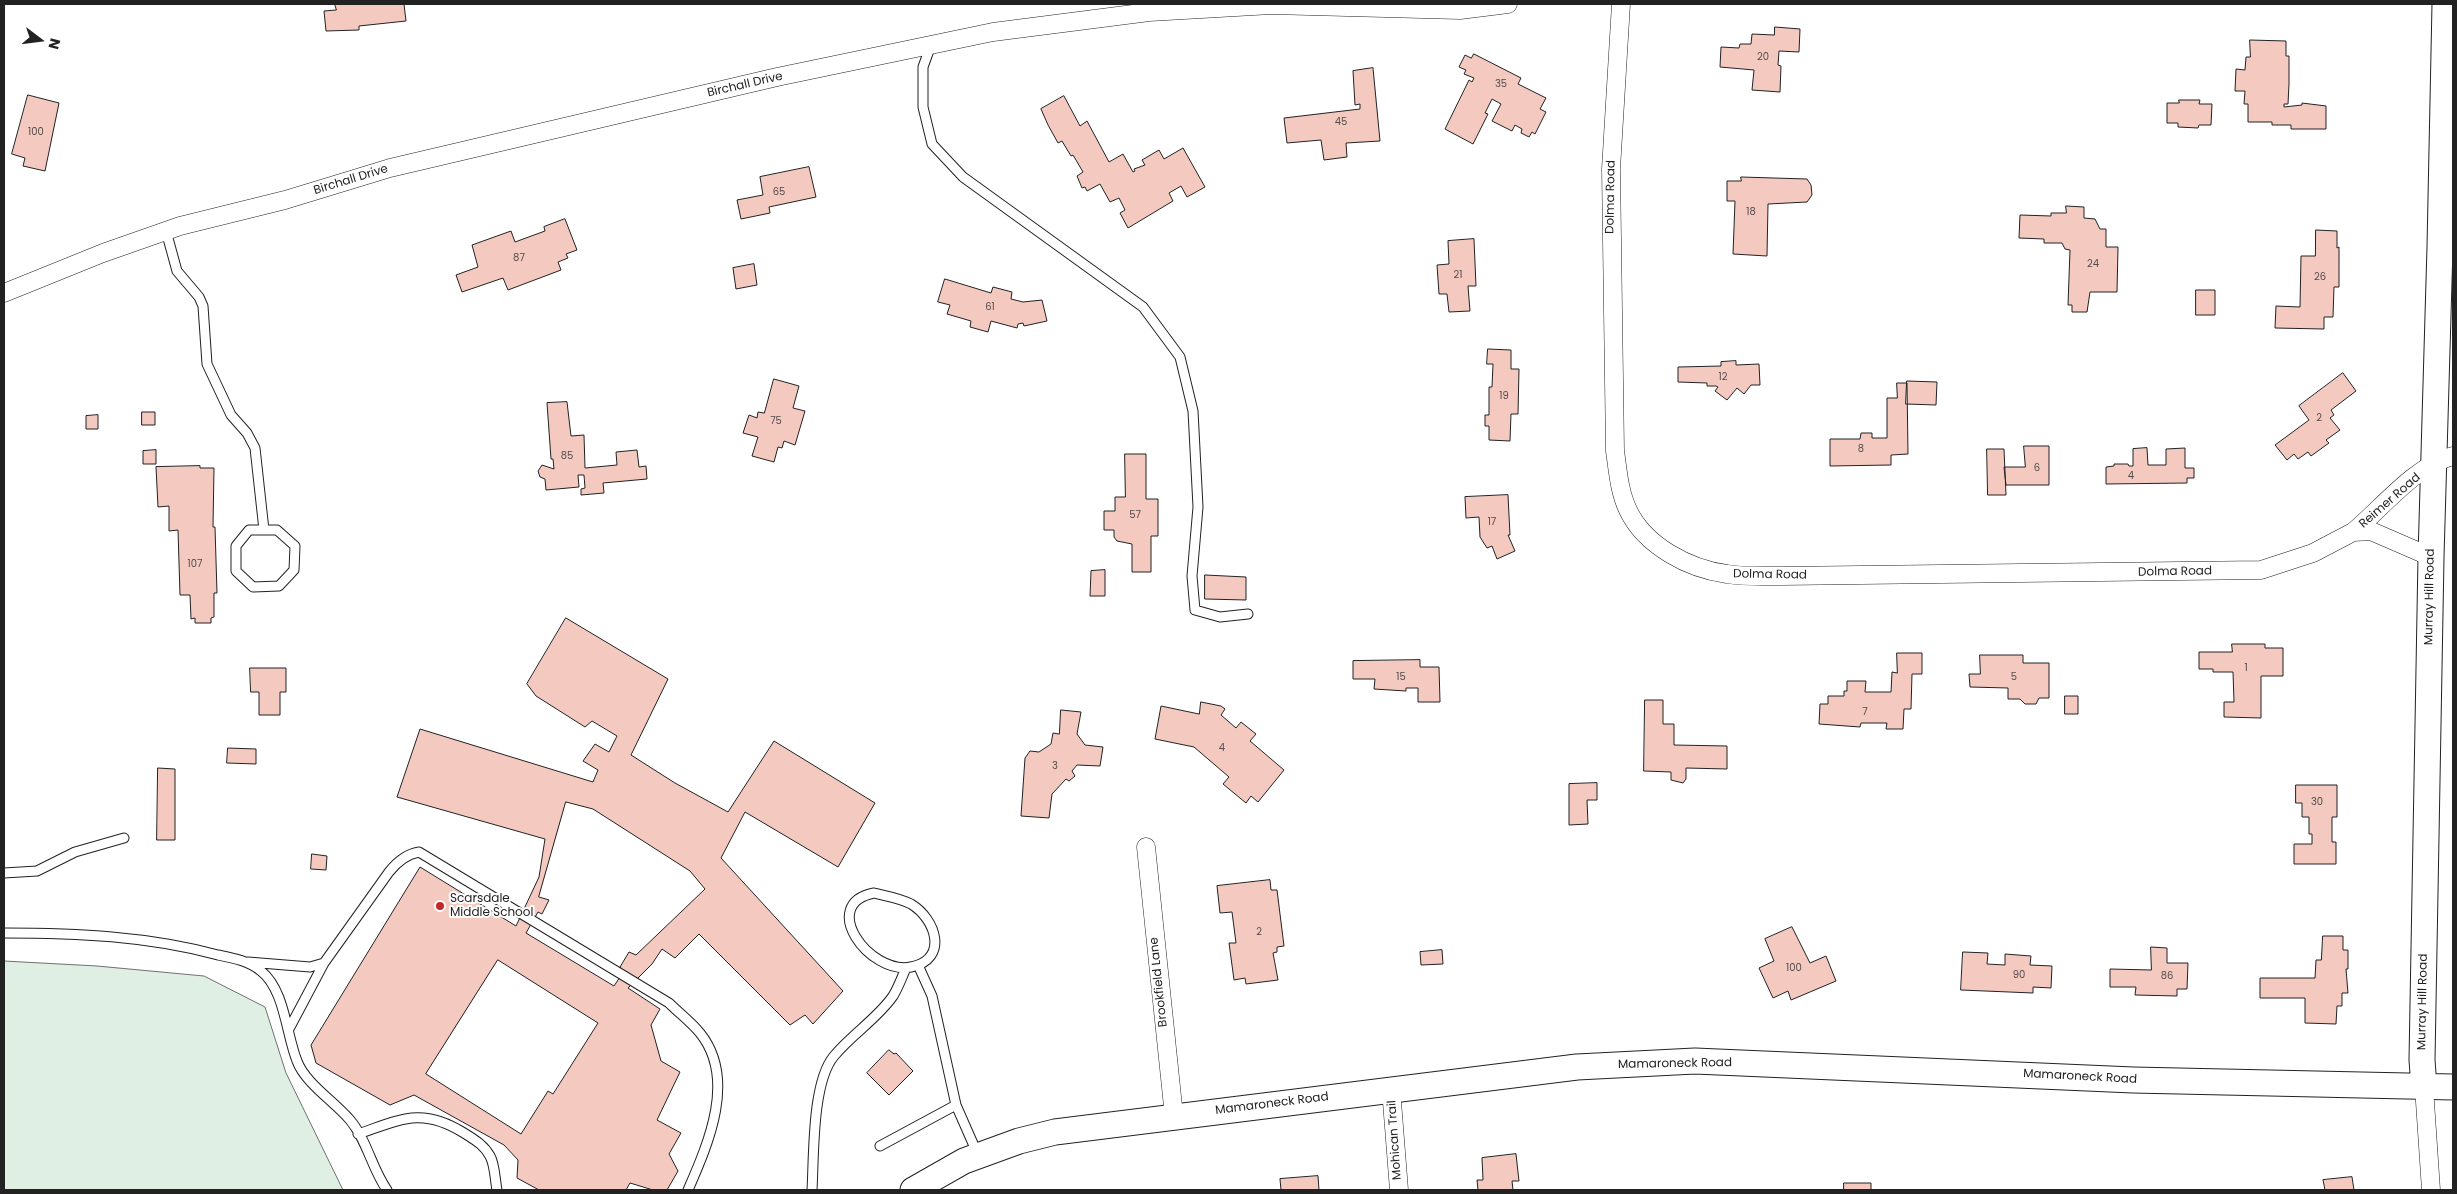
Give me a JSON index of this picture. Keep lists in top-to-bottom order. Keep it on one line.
{"streets":{"street":["Birchall Drive","Dolma Road","Reimer Road","Murray Hill Road","Brookfield Lane","Mamaroneck Road","Mohican Trail"]},"crossings":[["Dolma Road","Reimer Road"],["Reimer Road","Murray Hill Road"],["Murray Hill Road","Mamaroneck Road"],["Brookfield Lane","Mamaroneck Road"],["Mamaroneck Road","Mohican Trail"]],"places":["Scarsdale Middle School"],"house_numbers":["20","35","45","100","65","18","87","24","21","26","61","12","19","2","75","8","85","6","4","57","17","107","1","15","5","7","4","3","30","2","100","90","86"],"north":"right"}
